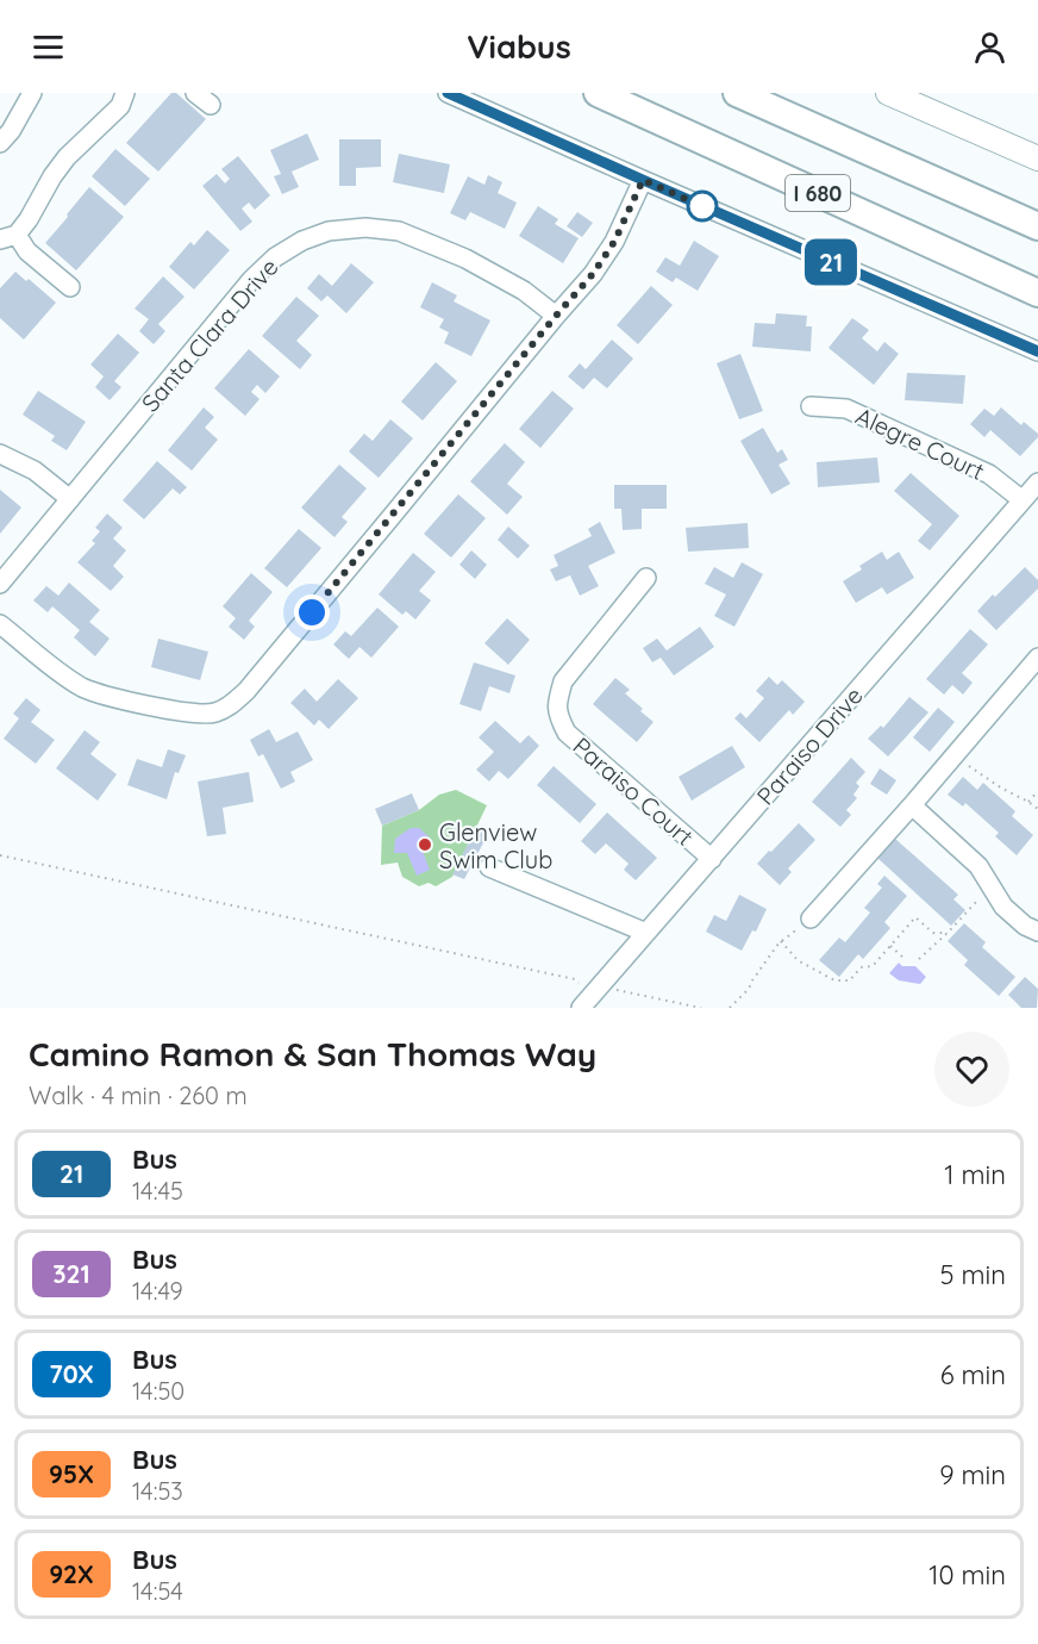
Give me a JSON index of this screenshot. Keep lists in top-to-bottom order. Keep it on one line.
{"streets":{"highway":["I 680"],"street":["Santa Clara Drive","Alegre Court","Paraiso Drive","Paraiso Court"]},"crossings":[["Alegre Court","Paraiso Drive"],["Paraiso Drive","Paraiso Court"]],"places":["Glenview Swim Club"],"lines":["bus line 21"],"page":{"header":"Viabus","on_map":"21","heading":["Camino Ramon & San Thomas Way","Walk · 4 min · 260 m"],"list":[{"mark":"21","name":"Bus","note":"14:45","value":"1 min"},{"mark":"321","name":"Bus","note":"14:49","value":"5 min"},{"mark":"70X","name":"Bus","note":"14:50","value":"6 min"},{"mark":"95X","name":"Bus","note":"14:53","value":"9 min"},{"mark":"92X","name":"Bus","note":"14:54","value":"10 min"}]}}
